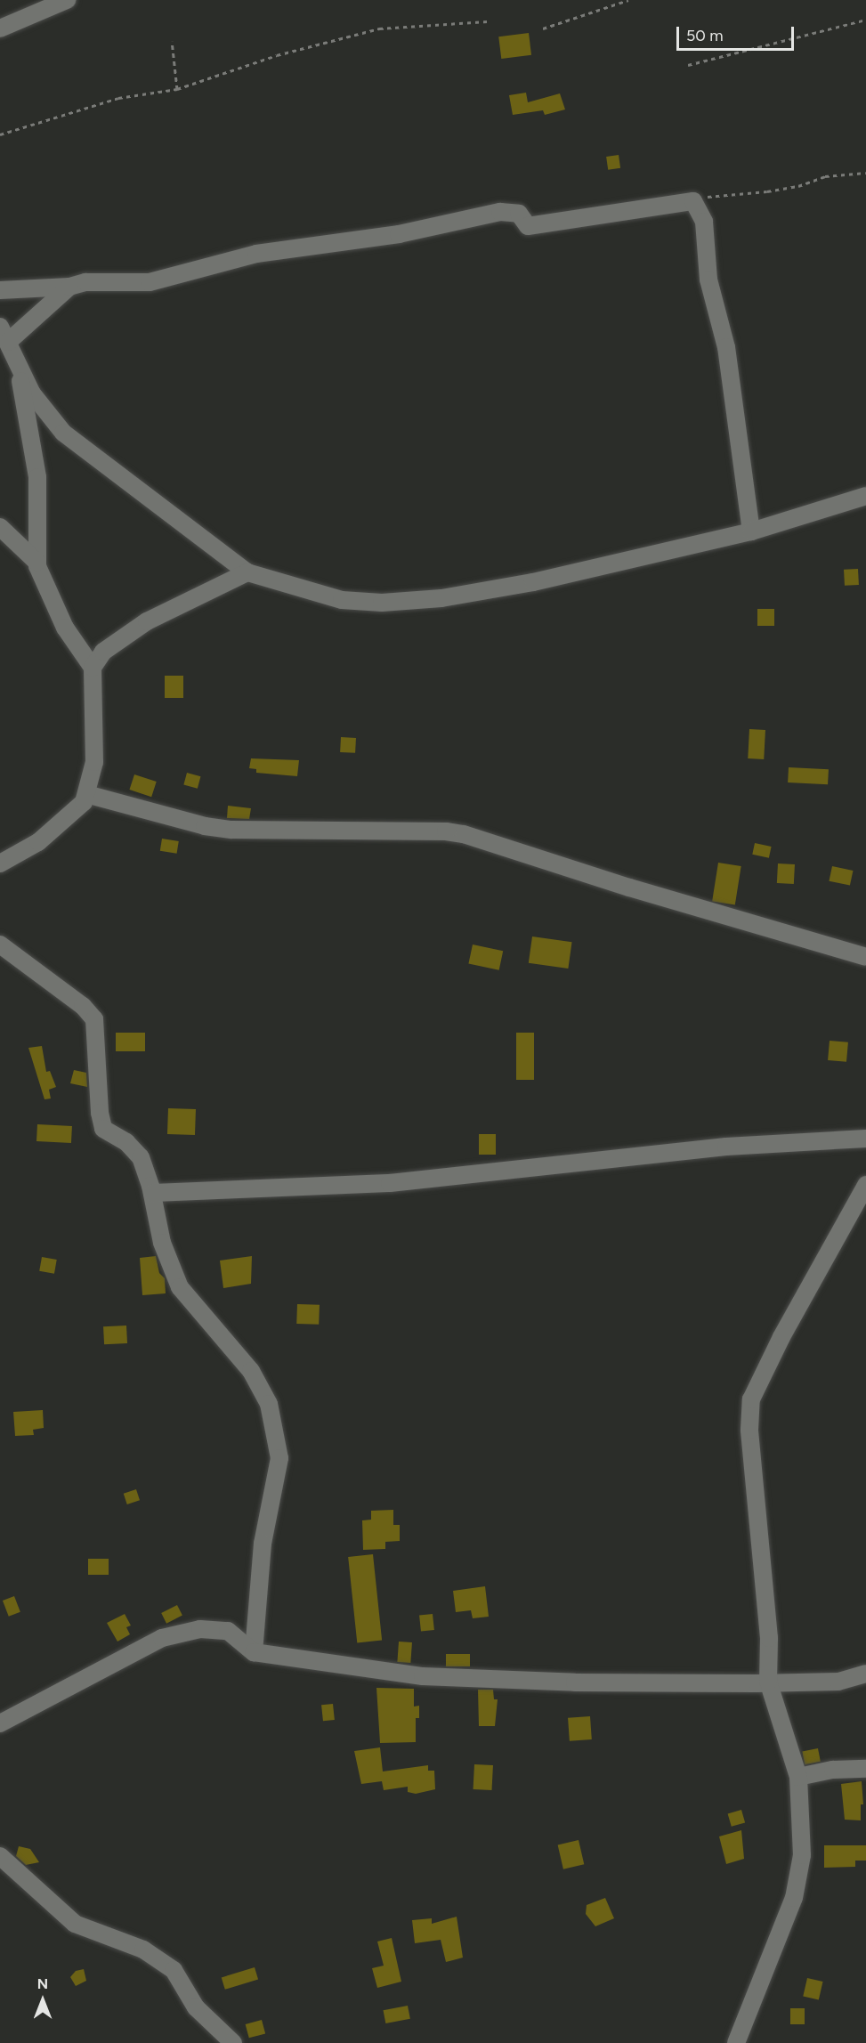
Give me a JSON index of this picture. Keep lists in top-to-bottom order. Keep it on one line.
{"scale_bar":"50 m","north":"top"}
